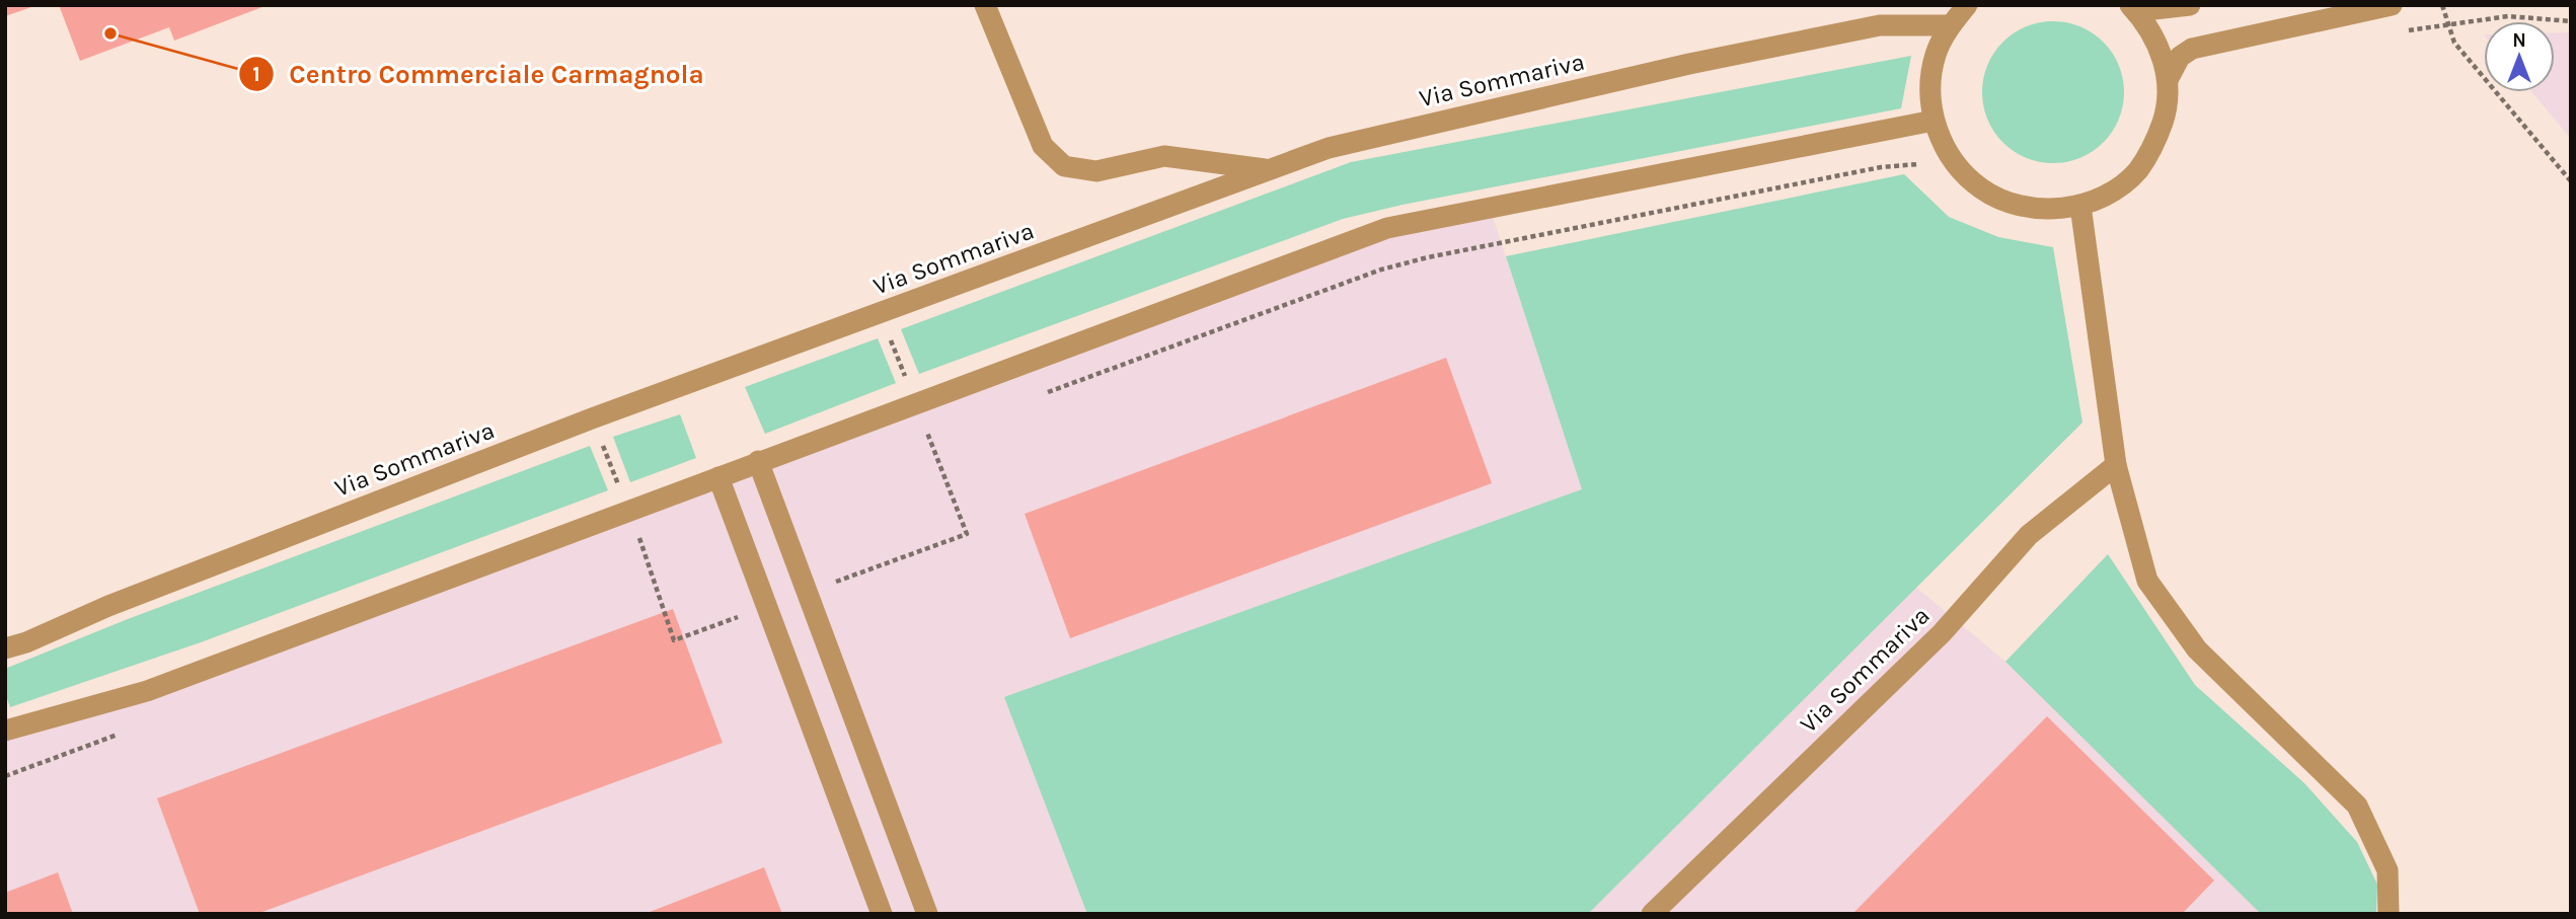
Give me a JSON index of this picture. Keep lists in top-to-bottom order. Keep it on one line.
{"streets":{"street":["Via Sommariva"]},"places":["Centro Commerciale Carmagnola"],"north":"top"}
